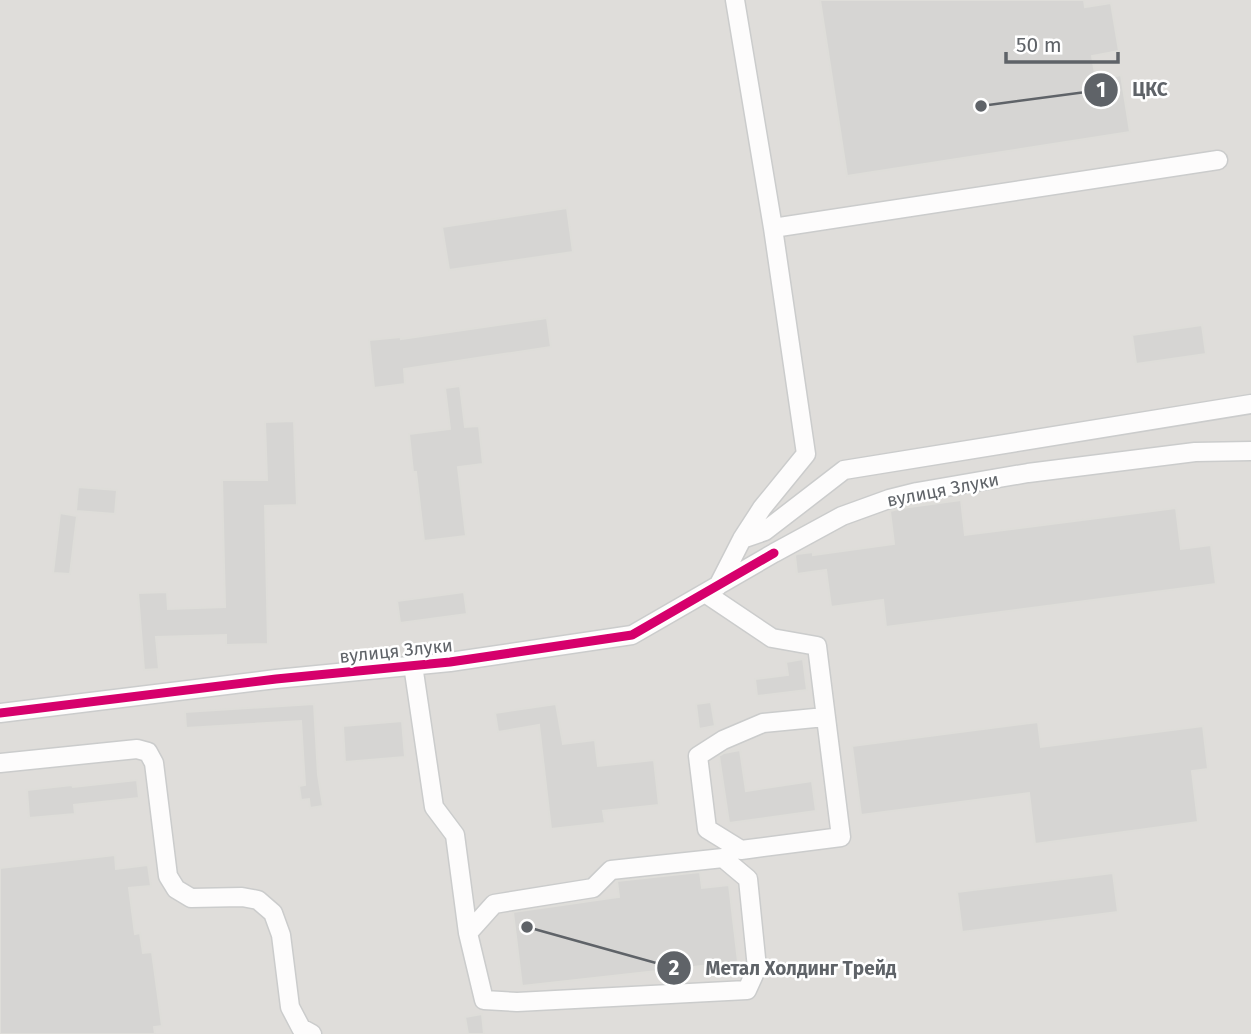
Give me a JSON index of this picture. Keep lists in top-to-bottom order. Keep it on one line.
{"streets":{"street":["вулиця Злуки"]},"places":["ЦКС","Метал Холдинг Трейд"],"scale_bar":"50 m"}
